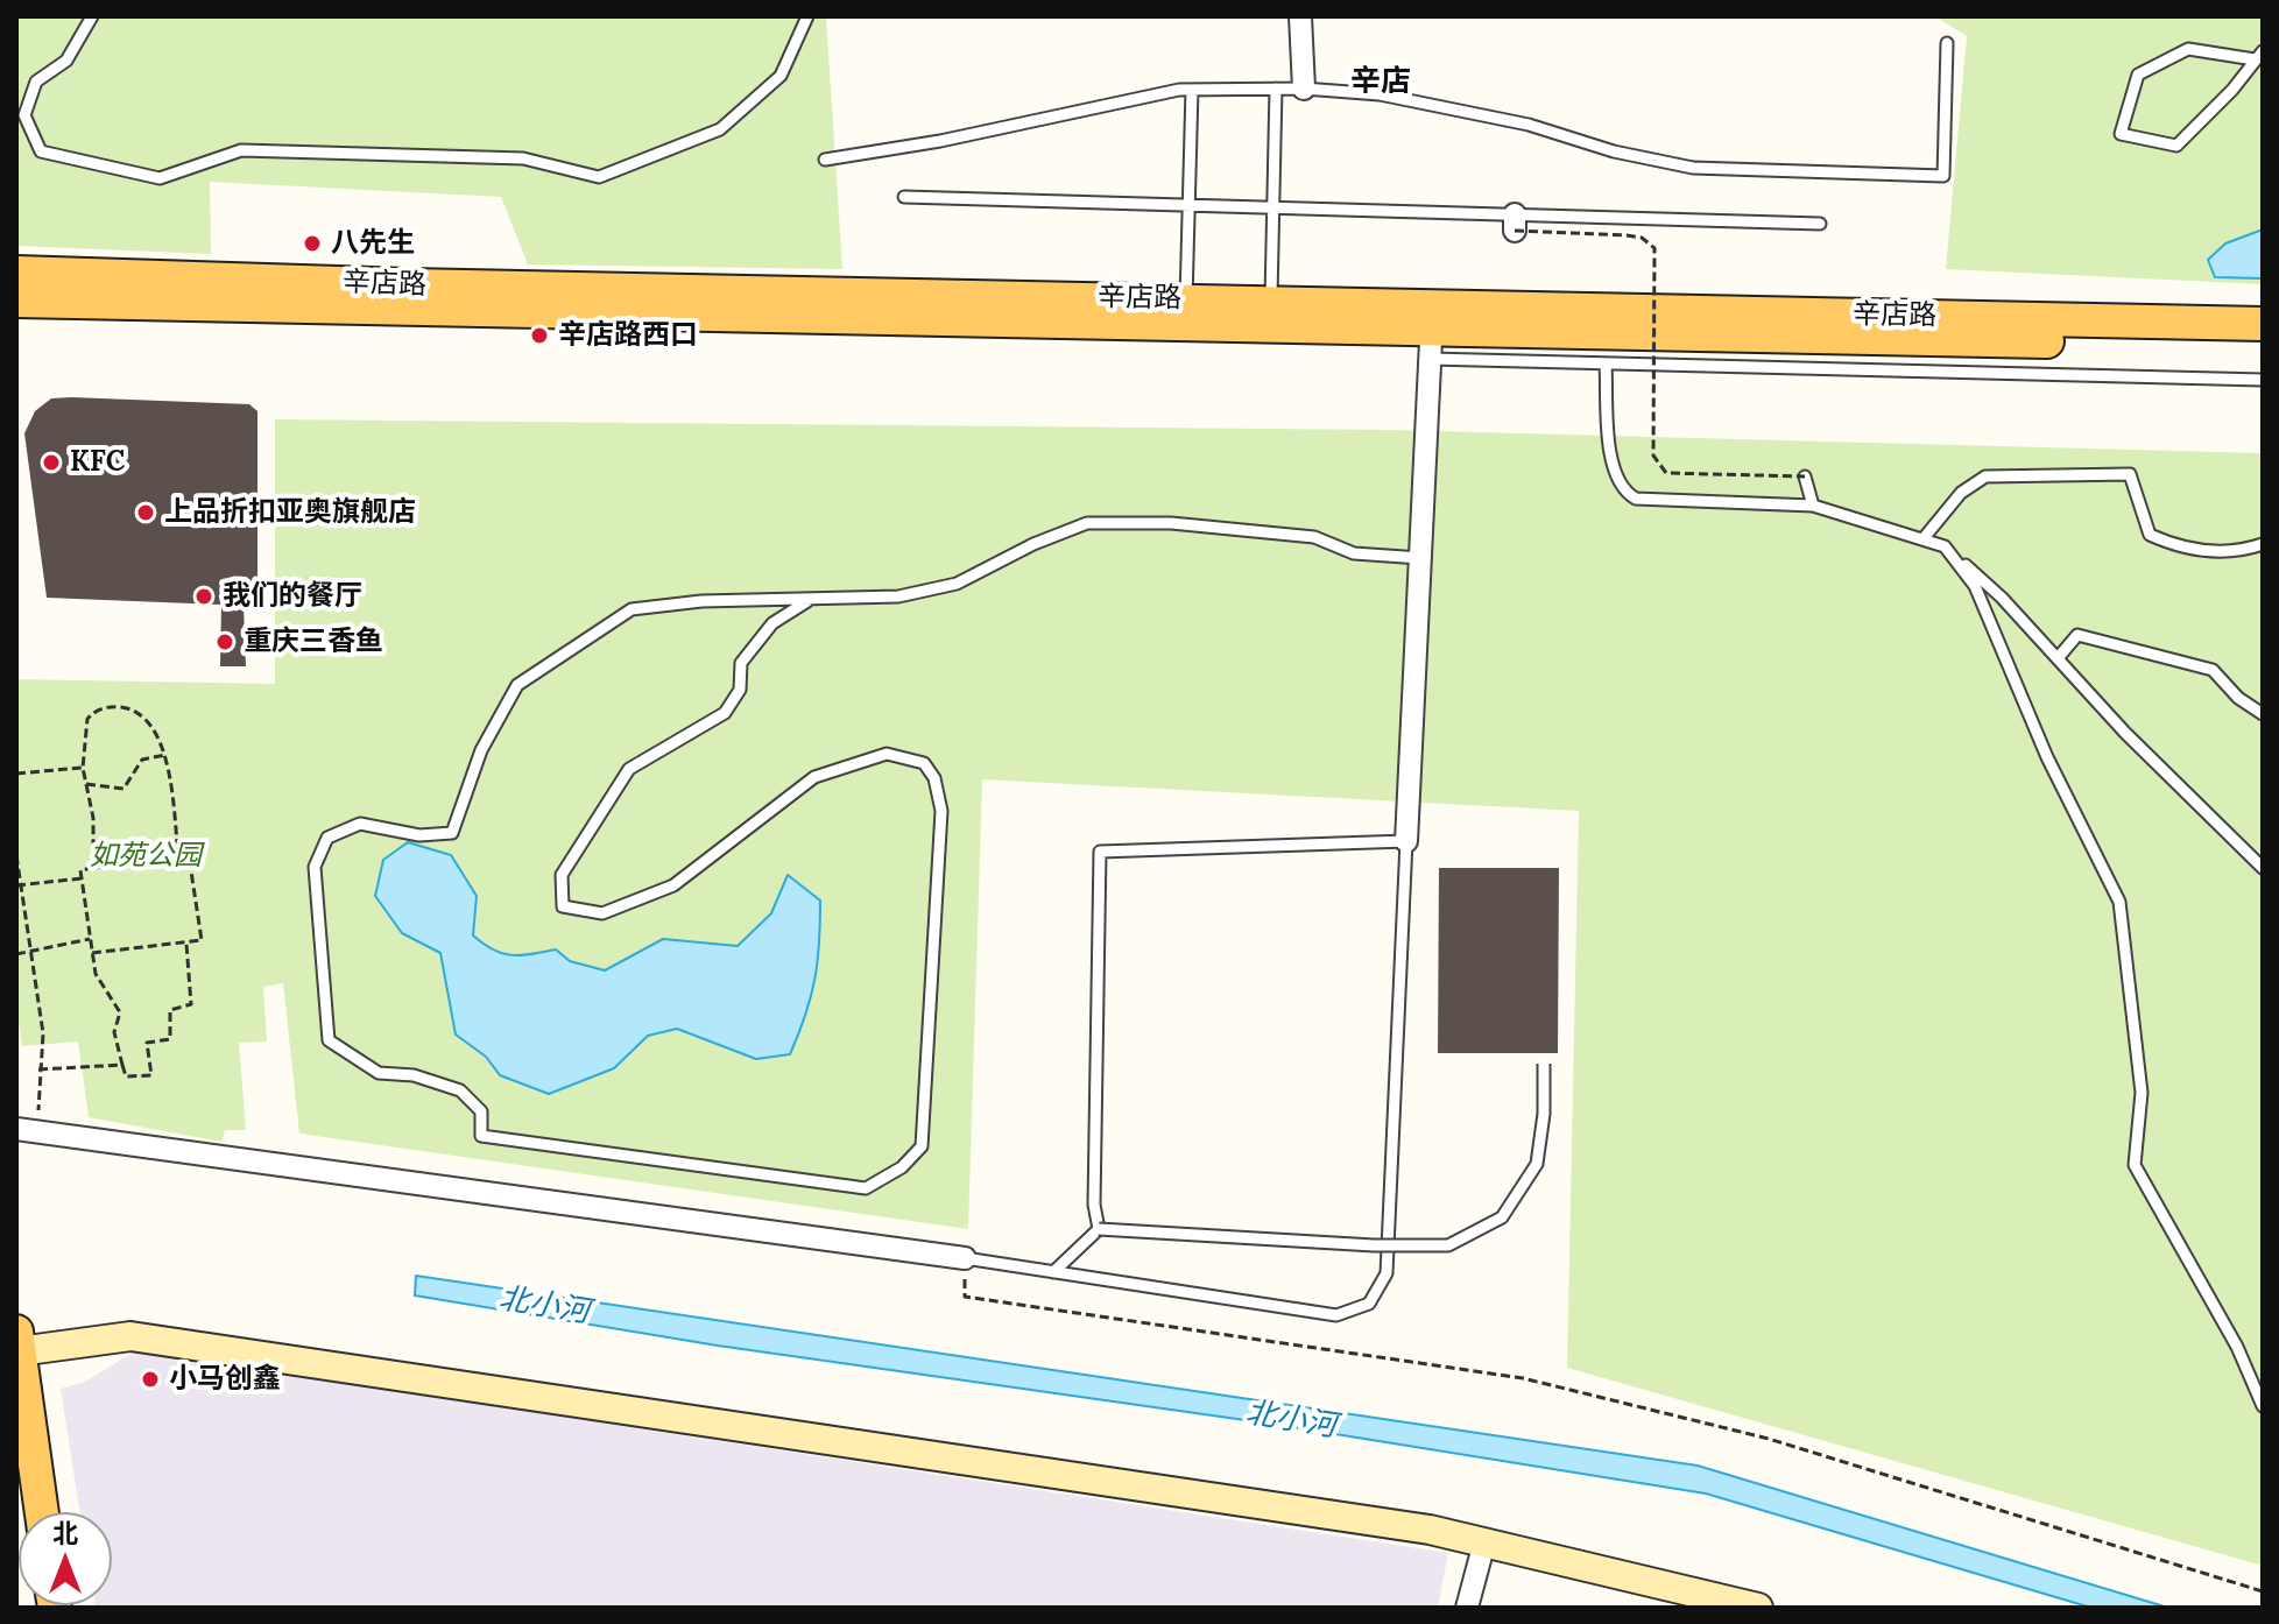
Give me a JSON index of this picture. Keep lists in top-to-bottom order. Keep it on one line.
{"streets":{"main road":["辛店路"]},"districts":["辛店"],"water":["北小河"],"parks":["如苑公园"],"places":["八先生","辛店路西口","KFC","上品折扣亚奥旗舰店","我们的餐厅","重庆三香鱼","小马创鑫"],"north":"top"}
